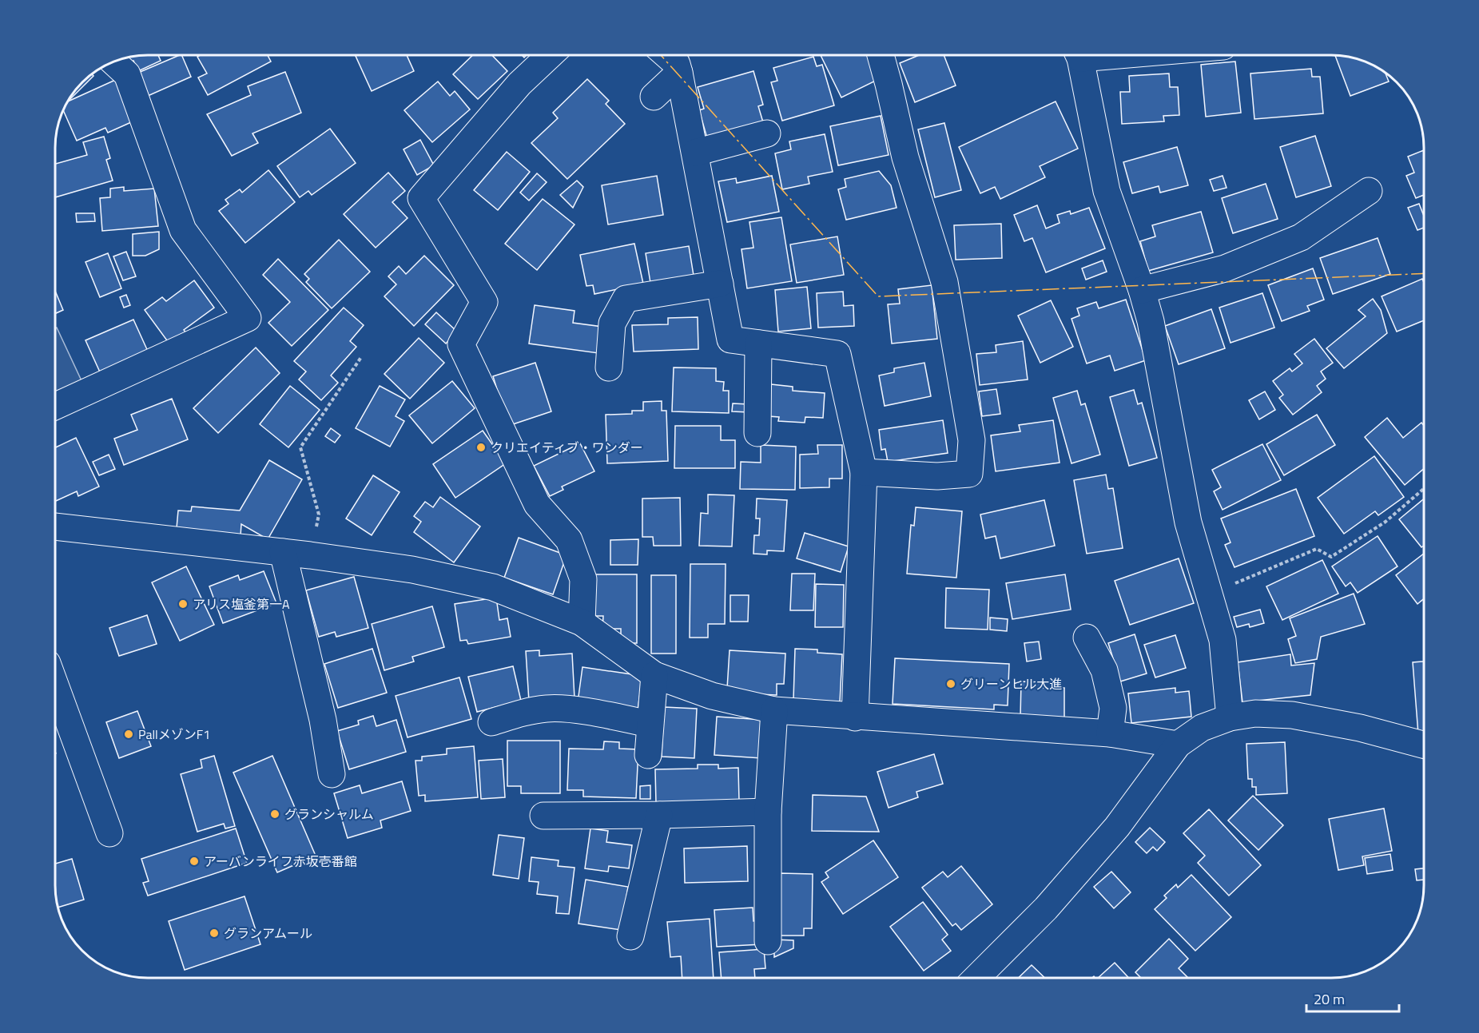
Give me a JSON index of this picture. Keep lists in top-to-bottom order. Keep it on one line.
{"places":["クリエイティブ・ワンダー","アリス塩釜第一A","グリーンヒル大進","PallメゾンF1","グランシャルム","アーバンライフ赤坂壱番館","グランアムール"],"scale_bar":"20 m"}
